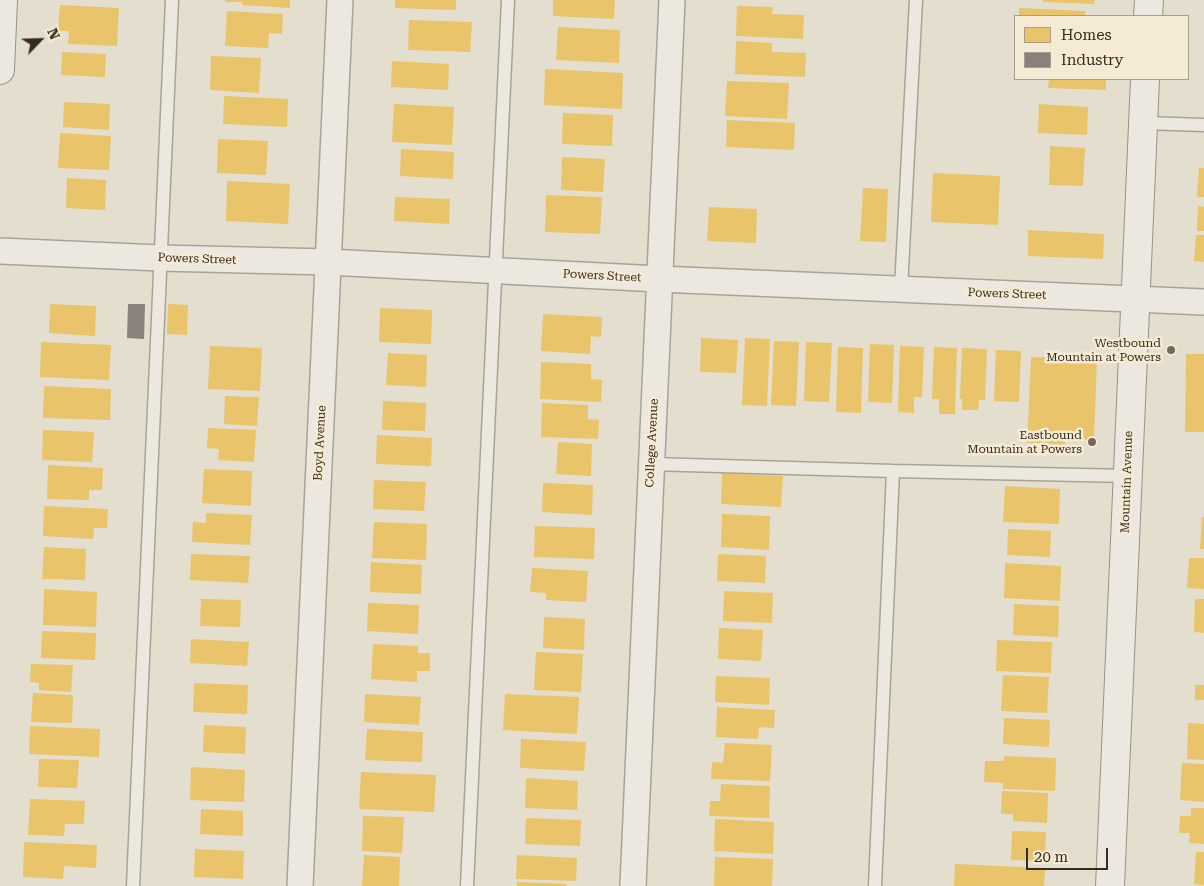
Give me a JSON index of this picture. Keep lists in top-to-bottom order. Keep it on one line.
{"streets":{"main road":["Mountain Avenue"],"street":["Powers Street","Boyd Avenue","College Avenue"]},"crossings":[["Powers Street","Boyd Avenue"],["Powers Street","College Avenue"],["Powers Street","Mountain Avenue"]],"places":["Westbound Mountain at Powers","Eastbound Mountain at Powers"],"legend":["Homes","Industry"],"scale_bar":"20 m","north":"top right"}
